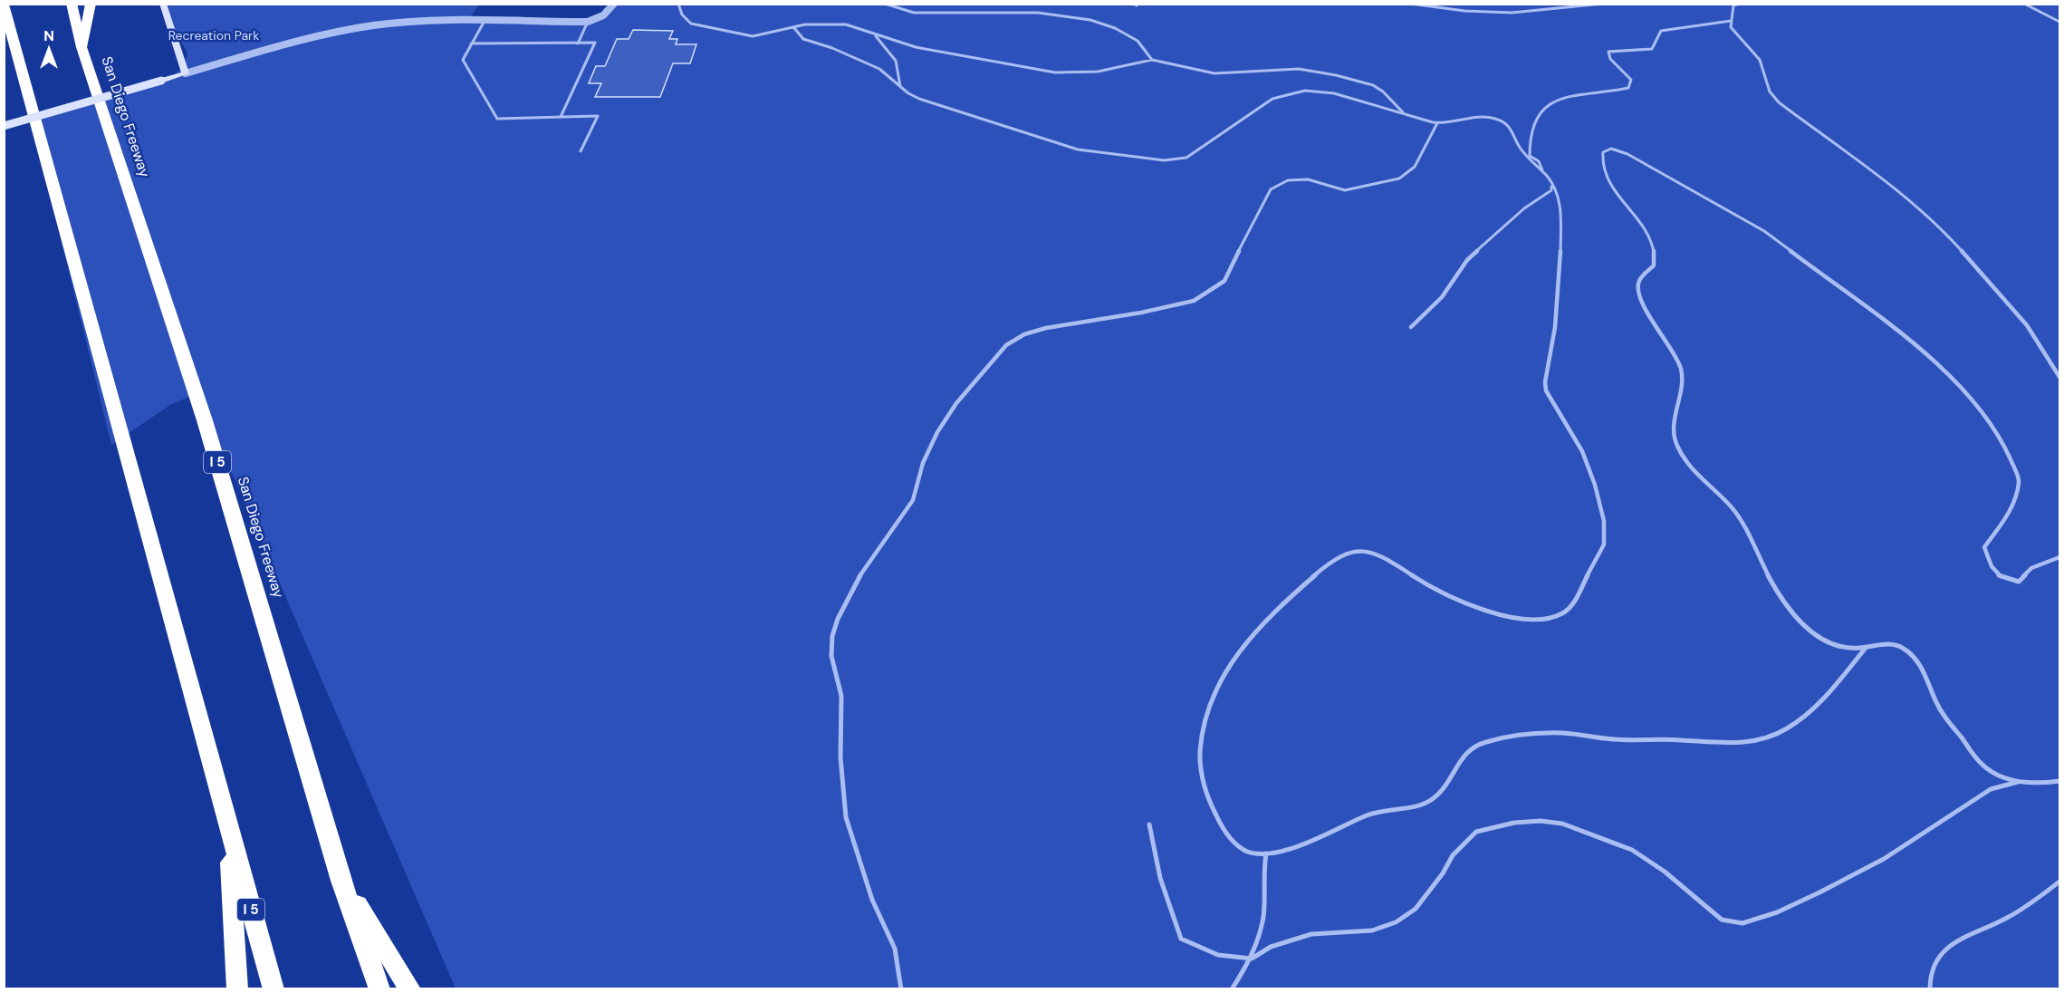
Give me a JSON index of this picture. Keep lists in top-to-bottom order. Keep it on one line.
{"streets":{"highway":["San Diego Freeway","I 5"]},"parks":["Recreation Park"],"north":"top"}
